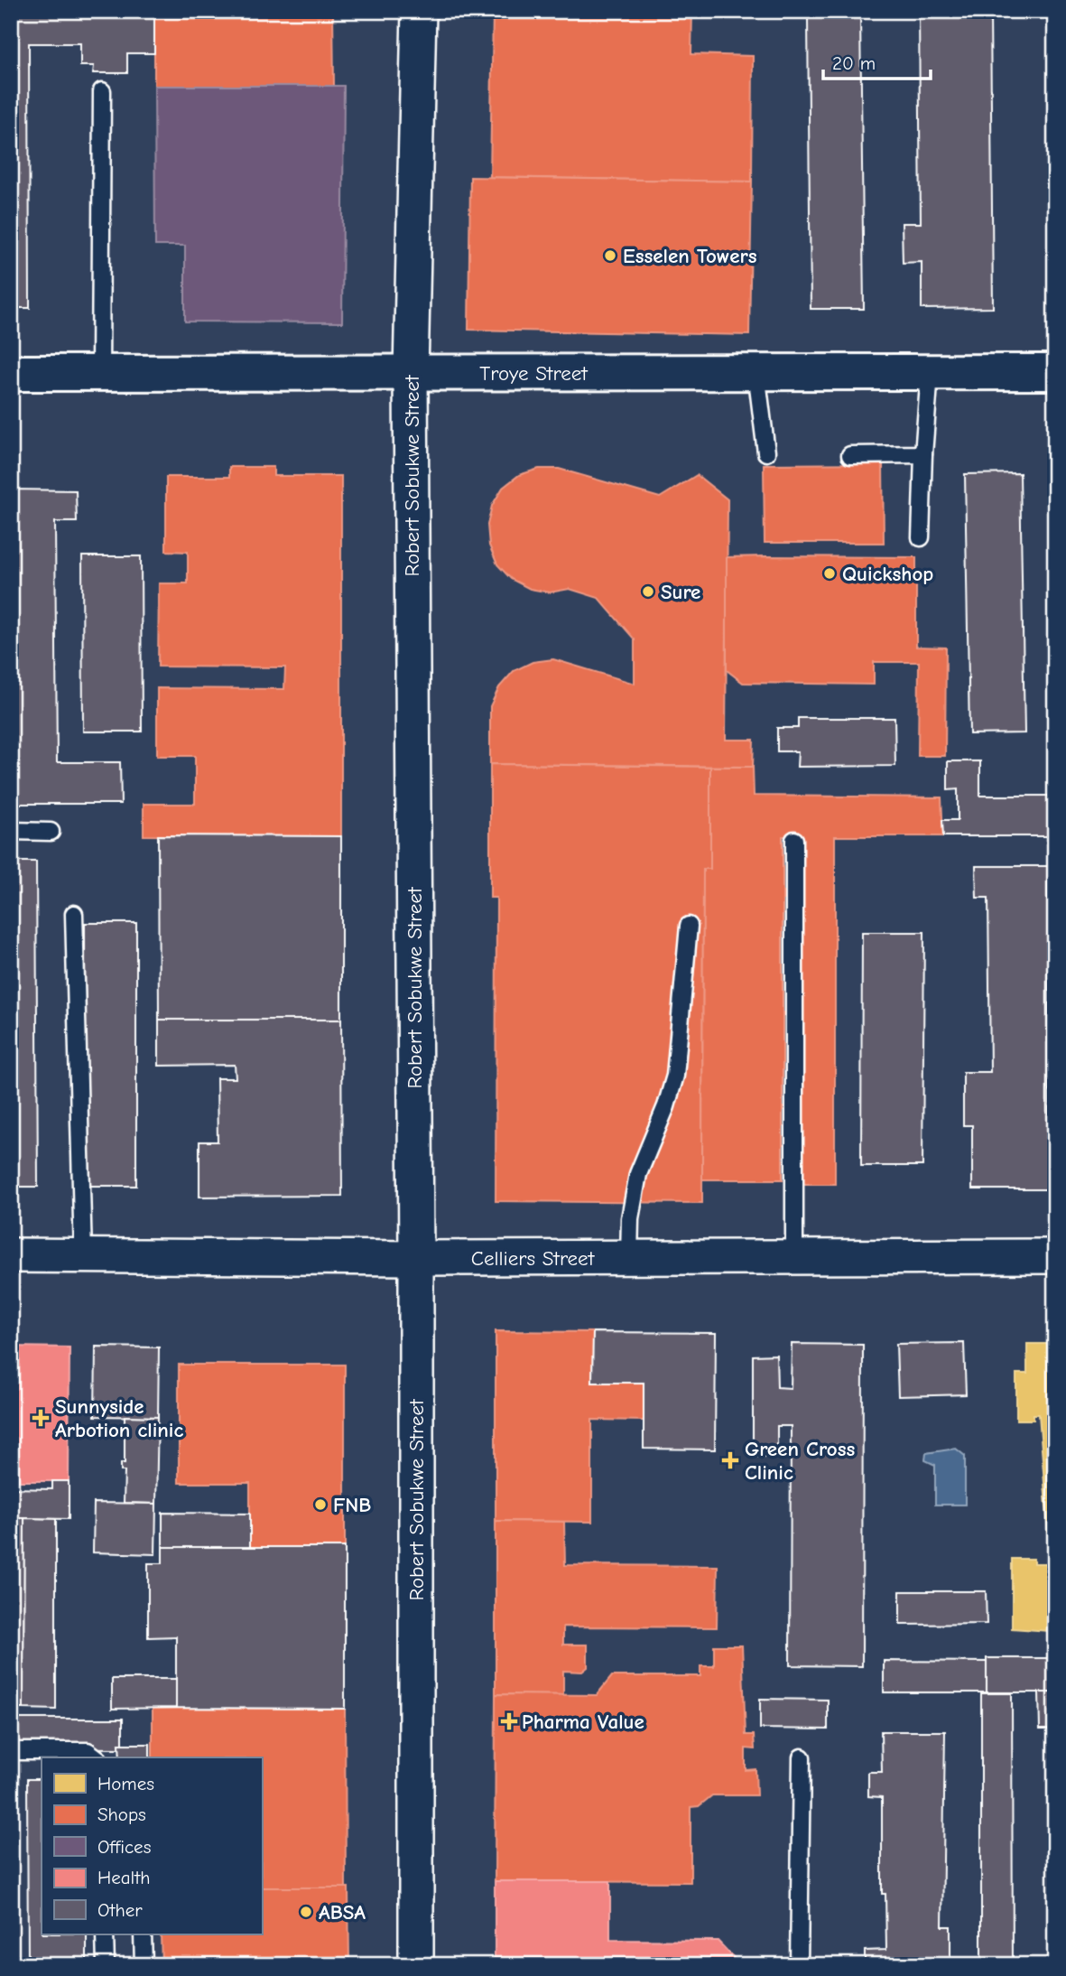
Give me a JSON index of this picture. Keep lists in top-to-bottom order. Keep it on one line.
{"streets":{"main road":["Troye Street"],"street":["Robert Sobukwe Street","Celliers Street"]},"crossings":[["Troye Street","Robert Sobukwe Street"],["Robert Sobukwe Street","Celliers Street"]],"places":{"other":["Esselen Towers","Quickshop","Sure","FNB","ABSA"],"health":["Sunnyside Arbotion clinic","Green Cross Clinic","Pharma Value"]},"legend":["Homes","Shops","Offices","Health","Other"],"scale_bar":"20 m"}
